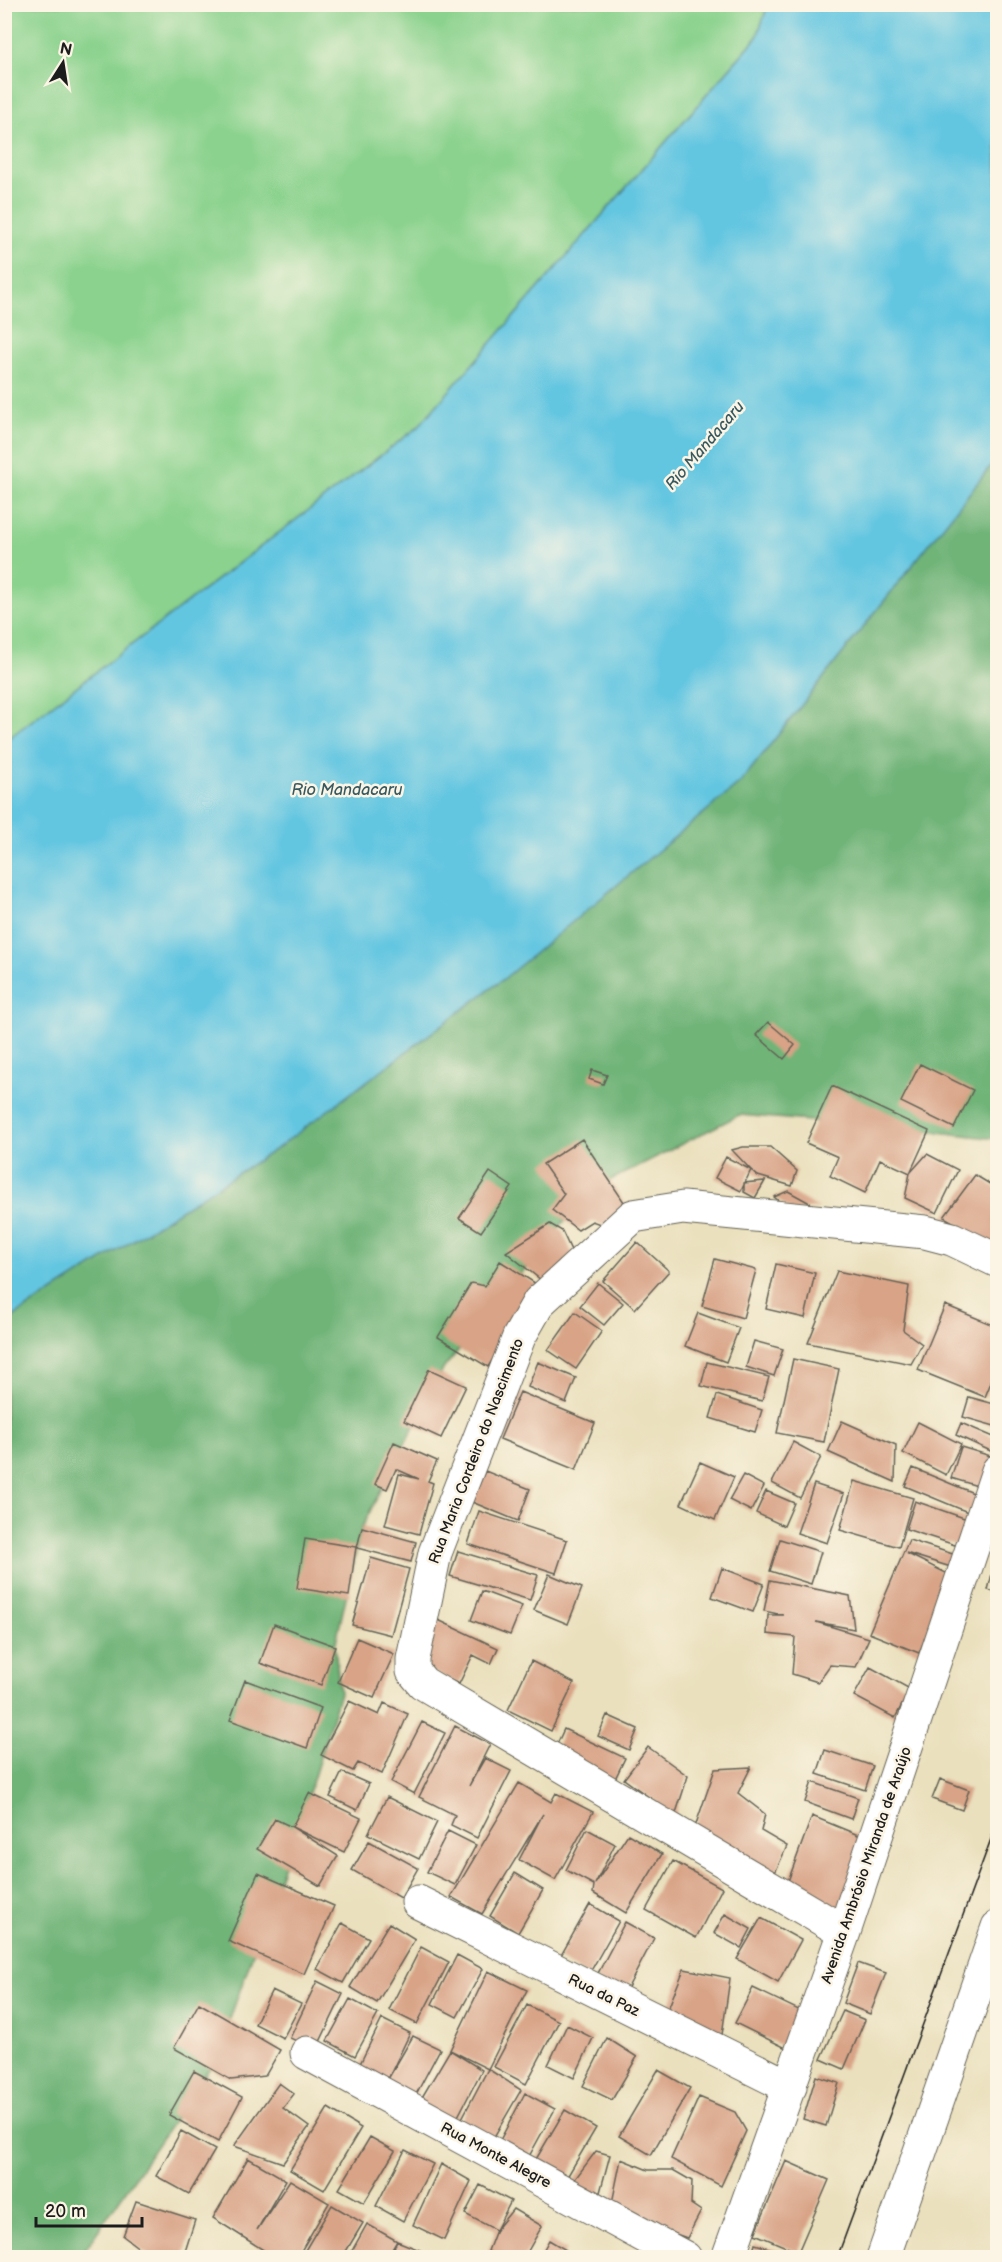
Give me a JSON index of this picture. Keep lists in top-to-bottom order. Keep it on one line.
{"streets":{"street":["Rua Maria Cordeiro do Nascimento","Avenida Ambrósio Miranda de Araújo","Rua da Paz","Rua Monte Alegre"]},"crossings":[["Rua Maria Cordeiro do Nascimento","Avenida Ambrósio Miranda de Araújo"],["Avenida Ambrósio Miranda de Araújo","Rua da Paz"]],"water":["Rio Mandacaru"],"scale_bar":"20 m","north":"top"}
